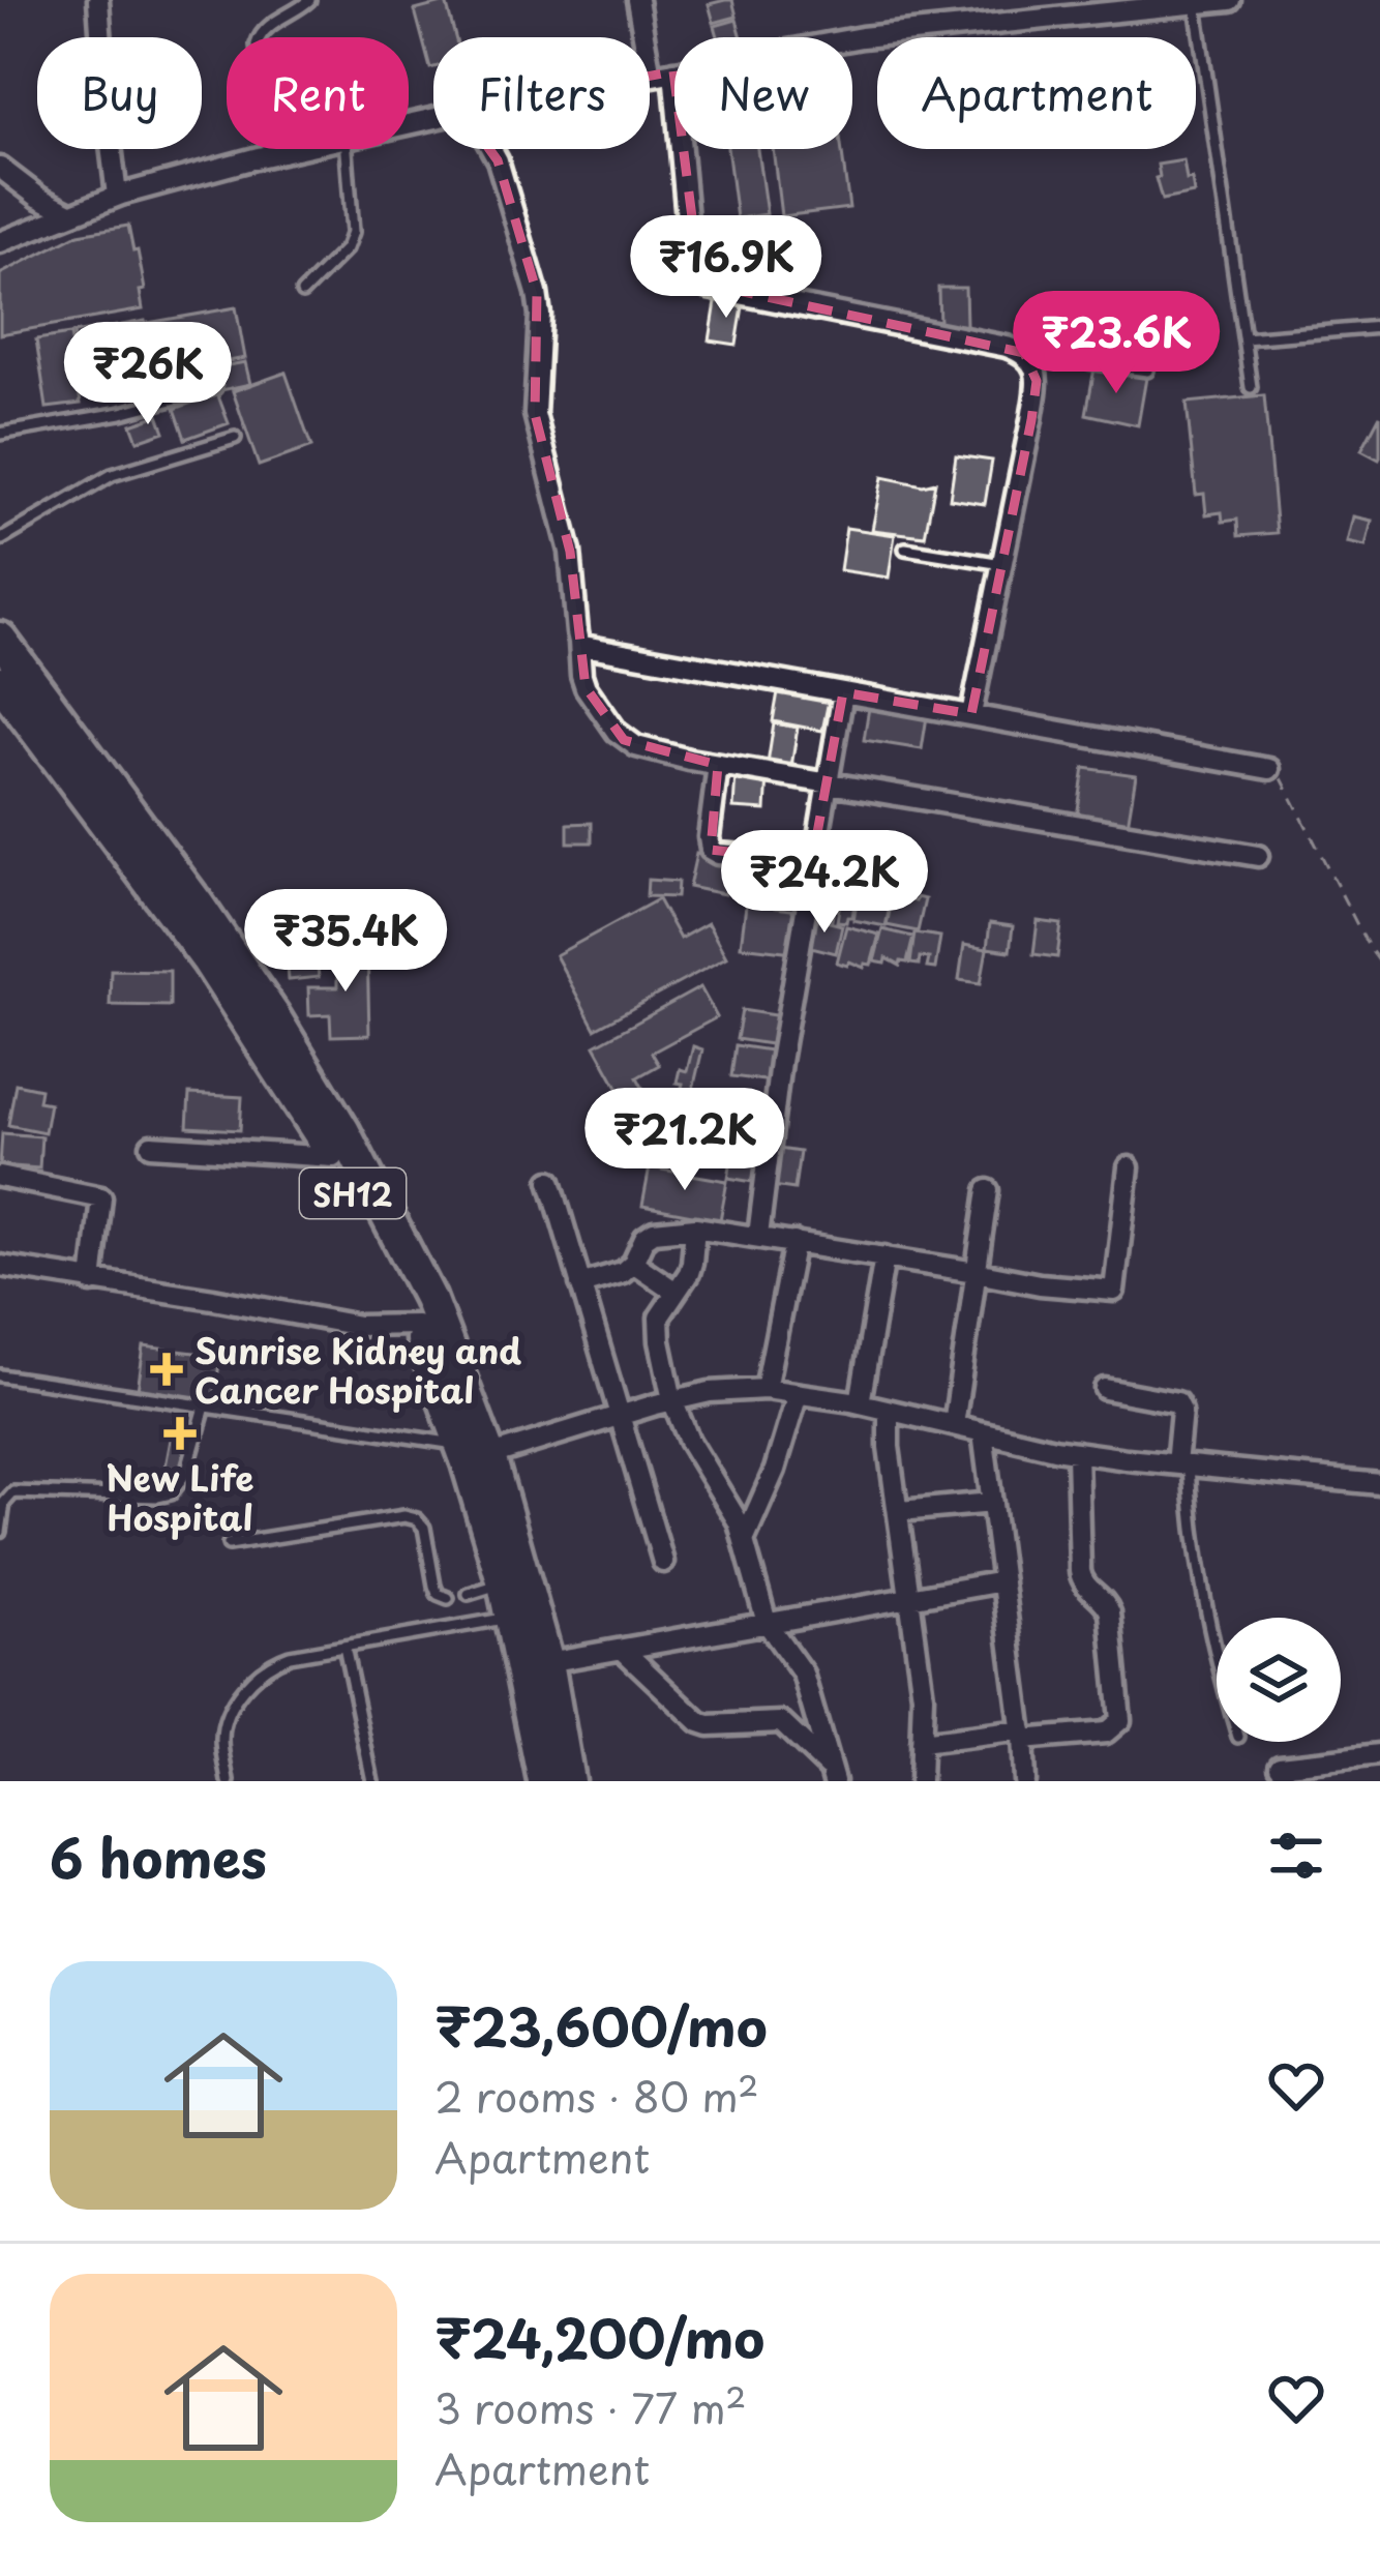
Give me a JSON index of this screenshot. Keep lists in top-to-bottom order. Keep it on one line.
{"streets":{"main road":["SH12"]},"places":{"health":["Sunrise Kidney and Cancer Hospital","New Life Hospital"]},"page":{"chip":["Buy","Rent","Filters","New","Apartment"],"price":["₹16.9K","₹23.6K","₹26K","₹24.2K","₹35.4K","₹21.2K"],"heading":"6 homes","list":[{"name":"₹23,600/mo","note":"2 rooms · 80 m² · Apartment"},{"name":"₹24,200/mo","note":"3 rooms · 77 m² · Apartment"}]}}
